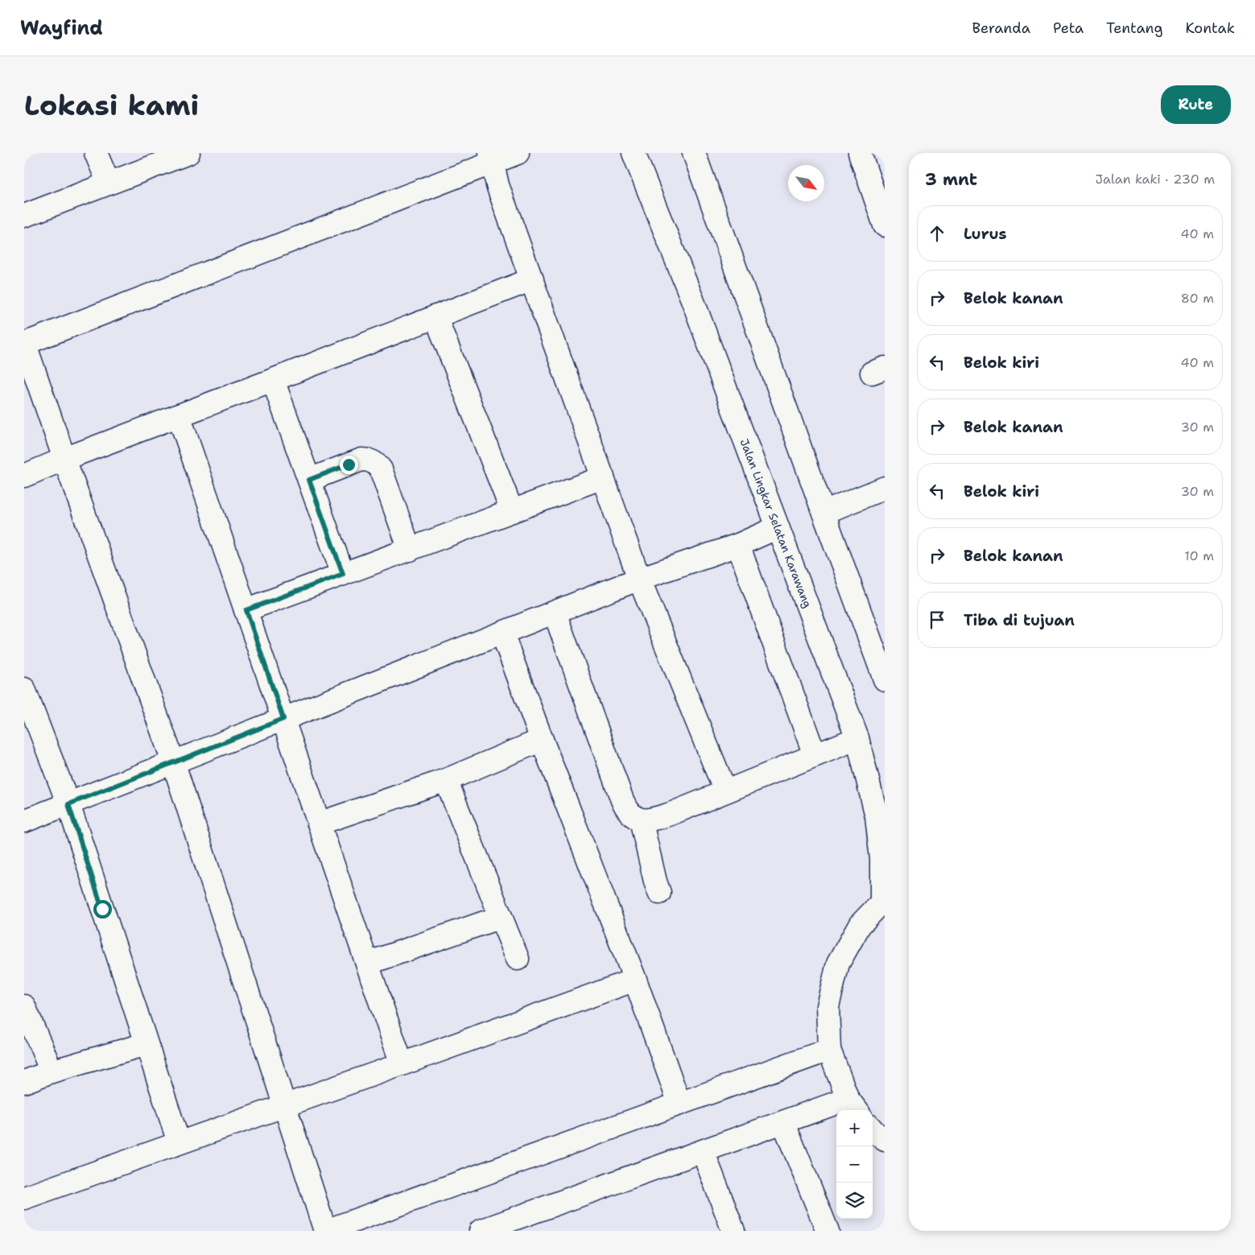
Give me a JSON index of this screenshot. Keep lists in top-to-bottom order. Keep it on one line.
{"streets":{"street":["Jalan Lingkar Selatan Karawang"]},"north":"bottom right","page":{"header":"Wayfind","nav":["Beranda","Peta","Tentang","Kontak"],"buttons":"Rute","title":"Lokasi kami","heading":["3 mnt","Jalan kaki · 230 m"],"list":[["Lurus","40 m"],["Belok kanan","80 m"],["Belok kiri","40 m"],["Belok kanan","30 m"],["Belok kiri","30 m"],["Belok kanan","10 m"],"Tiba di tujuan"],"map_buttons":["+","−"]}}
